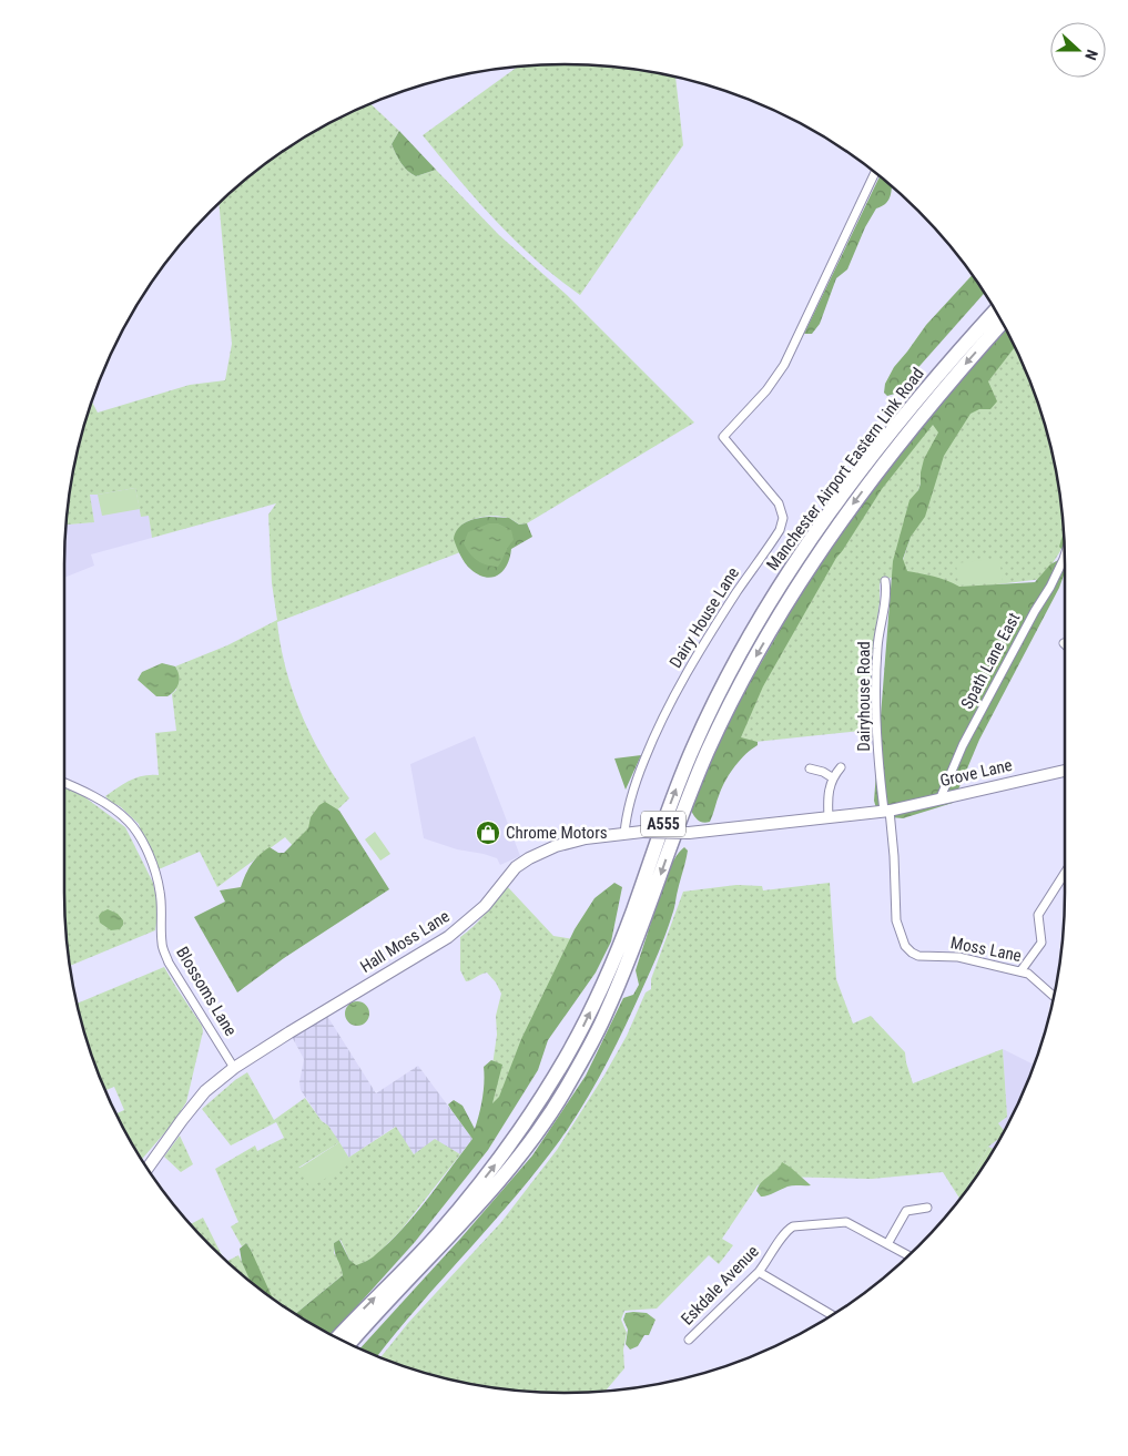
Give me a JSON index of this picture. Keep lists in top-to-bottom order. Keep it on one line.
{"streets":{"highway":["Manchester Airport Eastern Link Road","A555"],"street":["Dairy House Lane","Spath Lane East","Dairyhouse Road","Grove Lane","Hall Moss Lane","Moss Lane","Blossoms Lane","Eskdale Avenue"]},"crossings":[["Dairy House Lane","Hall Moss Lane"],["Spath Lane East","Grove Lane"],["Dairyhouse Road","Grove Lane"],["Dairyhouse Road","Hall Moss Lane"],["Dairyhouse Road","Moss Lane"],["Grove Lane","Hall Moss Lane"],["Grove Lane","Moss Lane"],["Hall Moss Lane","Moss Lane"],["Hall Moss Lane","Blossoms Lane"]],"places":{"shop":["Chrome Motors"]},"north":"right"}
